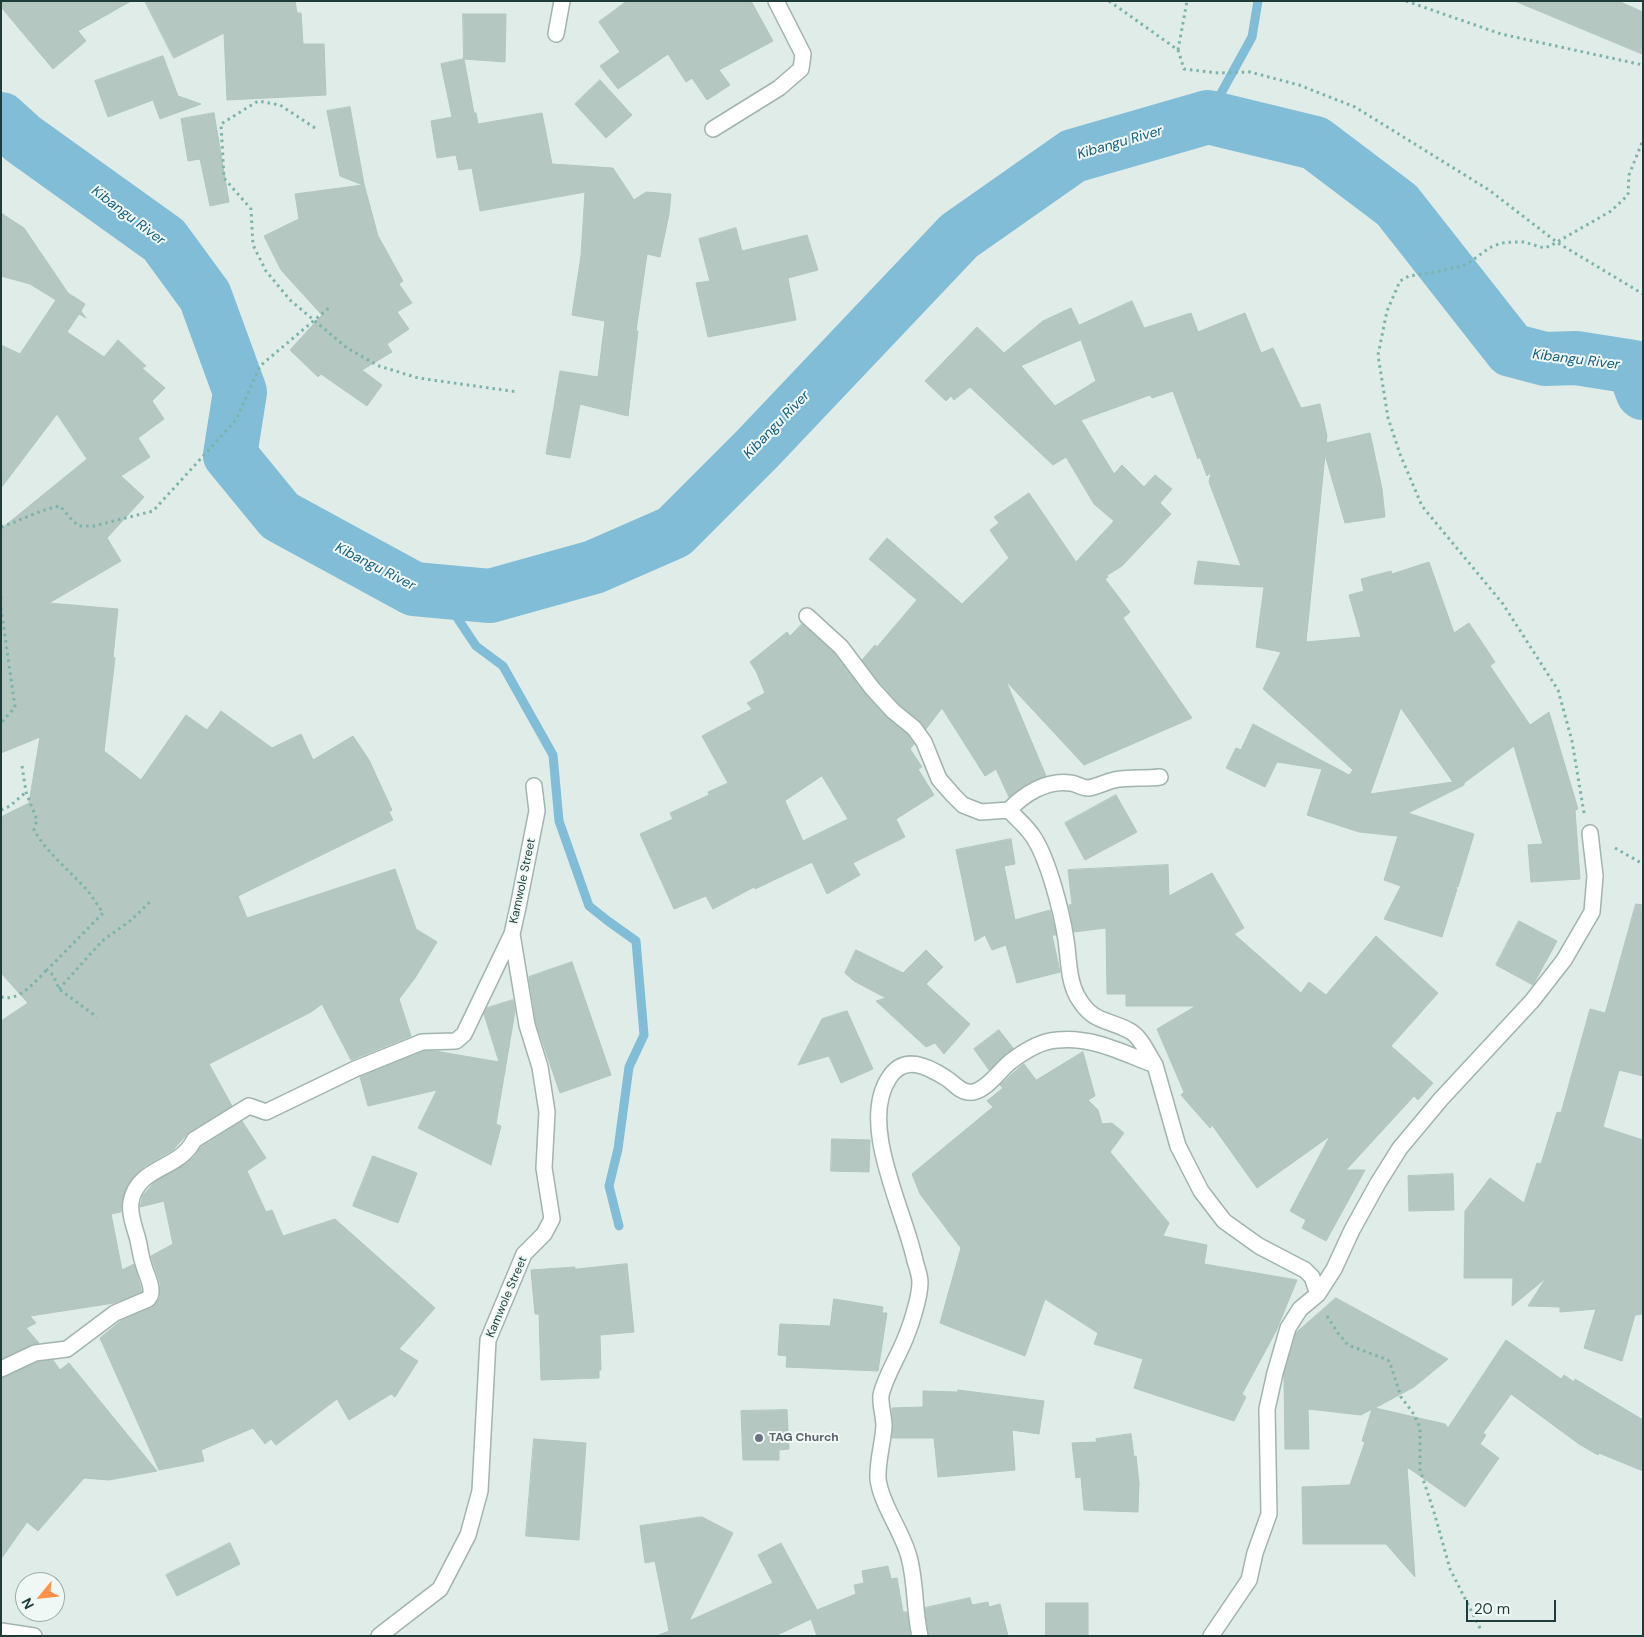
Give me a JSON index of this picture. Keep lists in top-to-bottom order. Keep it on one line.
{"streets":{"street":["Kamwole Street"]},"water":["Kibangu River"],"places":["TAG Church"],"scale_bar":"20 m","north":"bottom left"}
